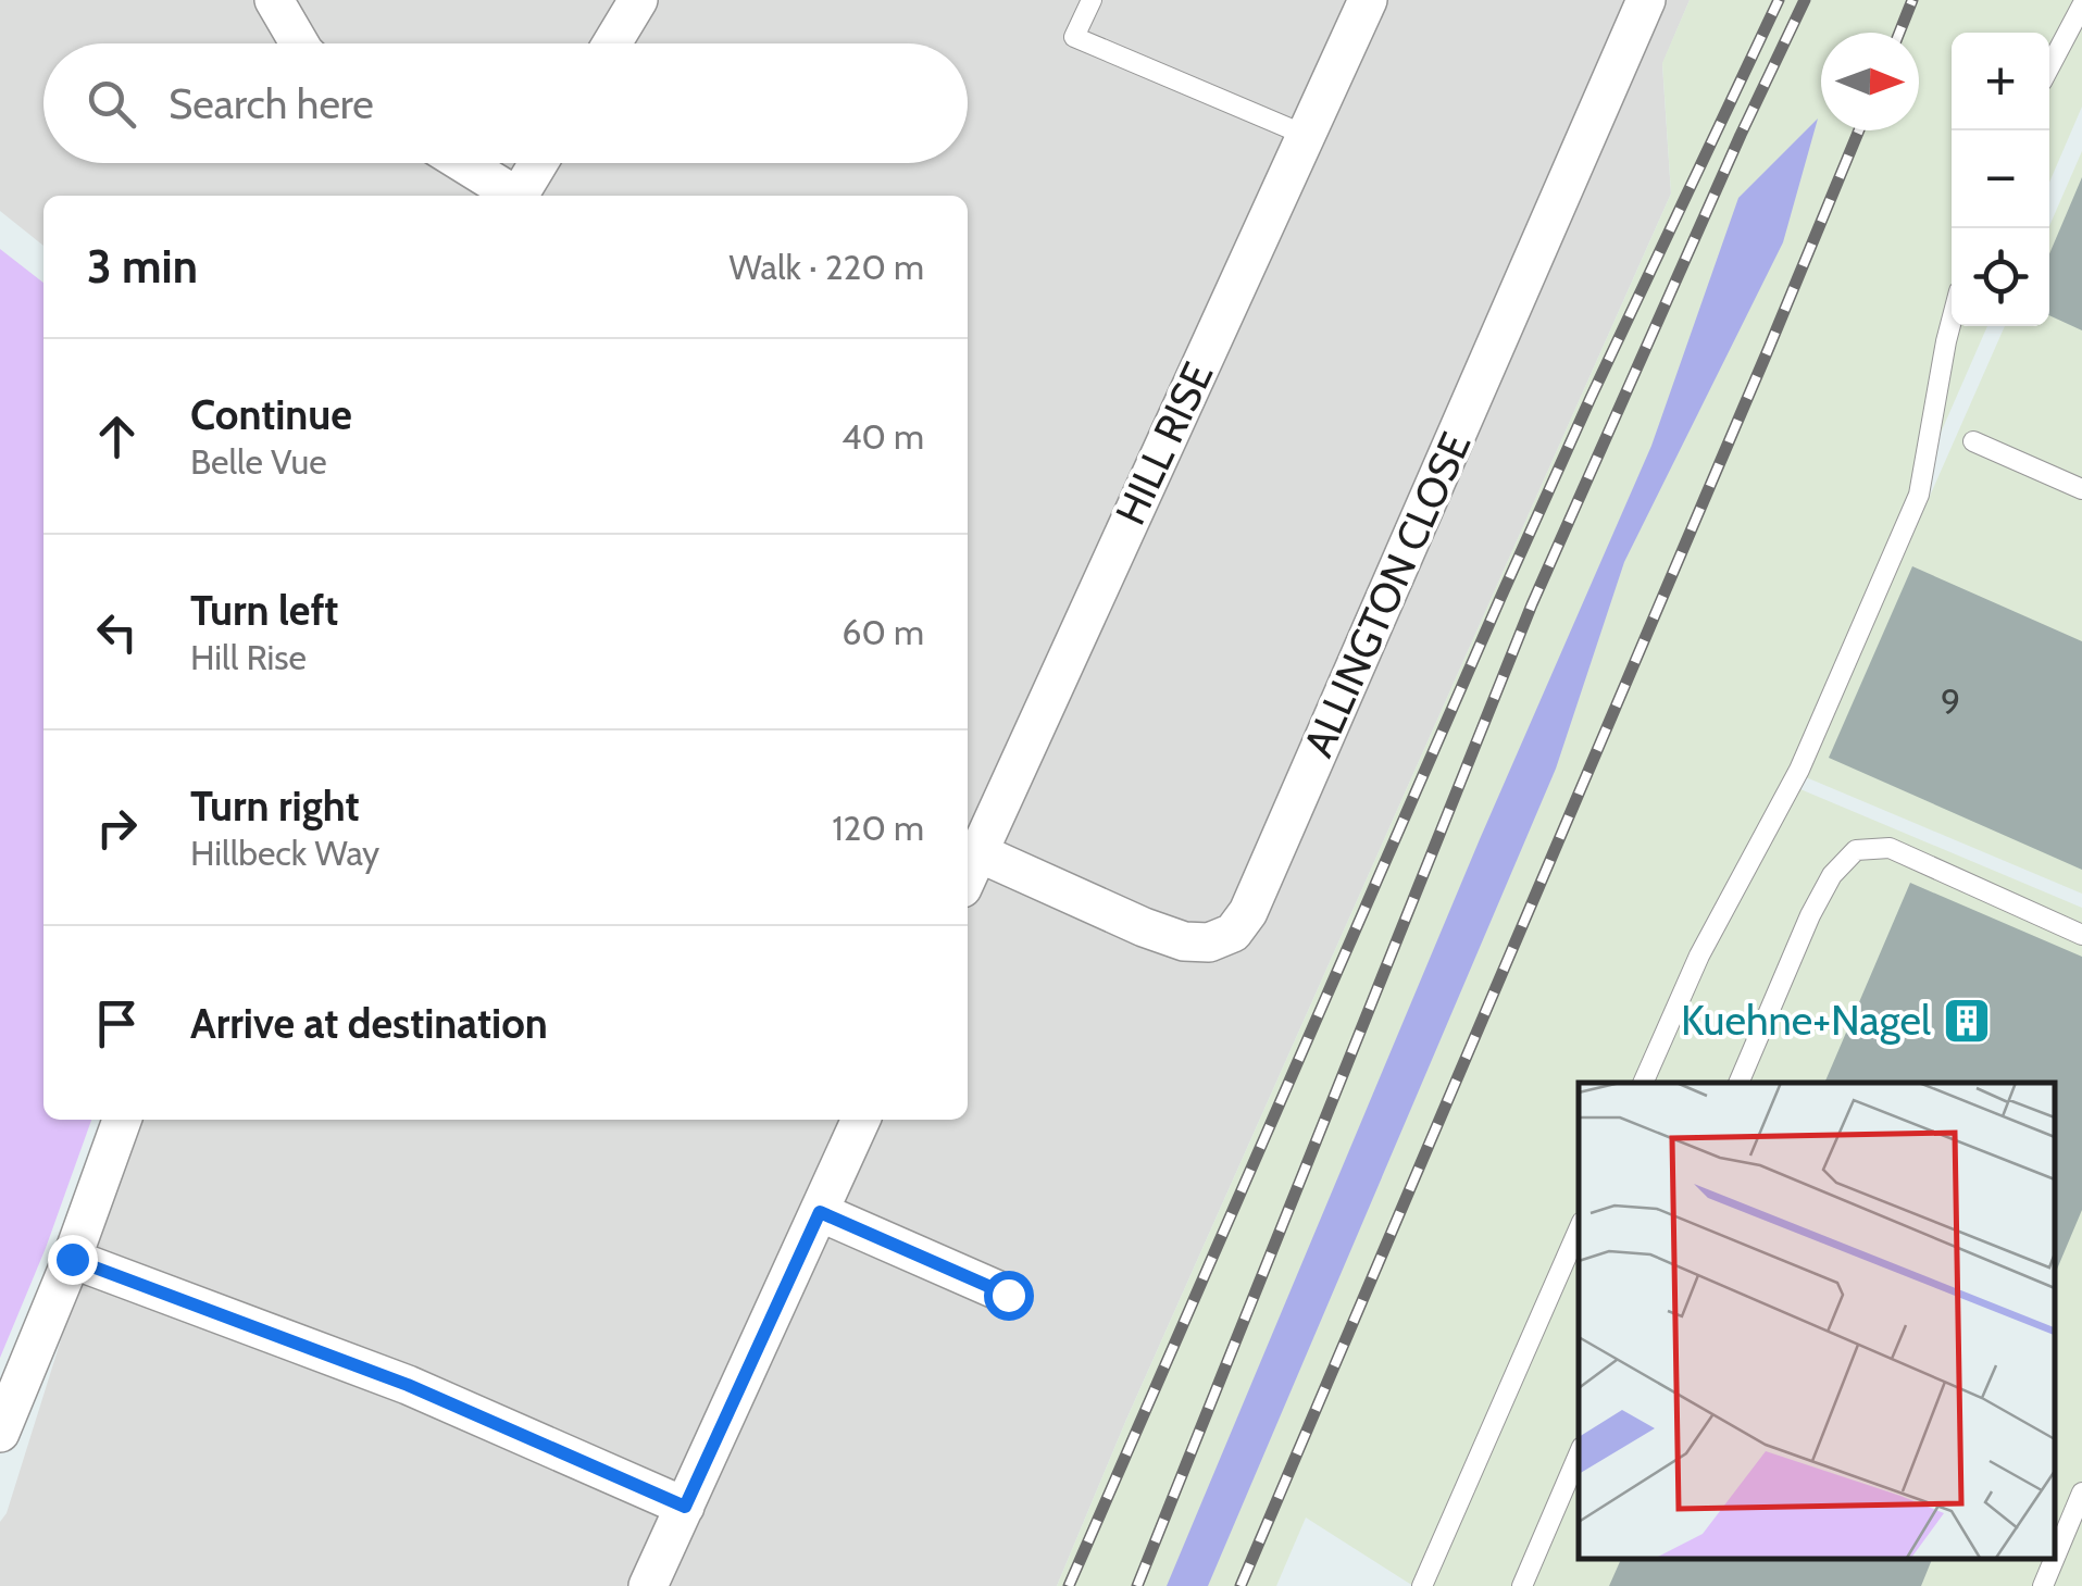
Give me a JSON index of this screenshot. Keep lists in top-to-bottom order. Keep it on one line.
{"streets":{"street":["HILL RISE","ALLINGTON CLOSE"]},"crossings":[["HILL RISE","ALLINGTON CLOSE"]],"places":{"building":["Kuehne+Nagel"]},"house_numbers":["9"],"north":"right","page":{"map_buttons":["+","−"],"search":"Search here","heading":["3 min","Walk · 220 m"],"list":[["Continue","Belle Vue","40 m"],["Turn left","Hill Rise","60 m"],["Turn right","Hillbeck Way","120 m"],"Arrive at destination"]}}
